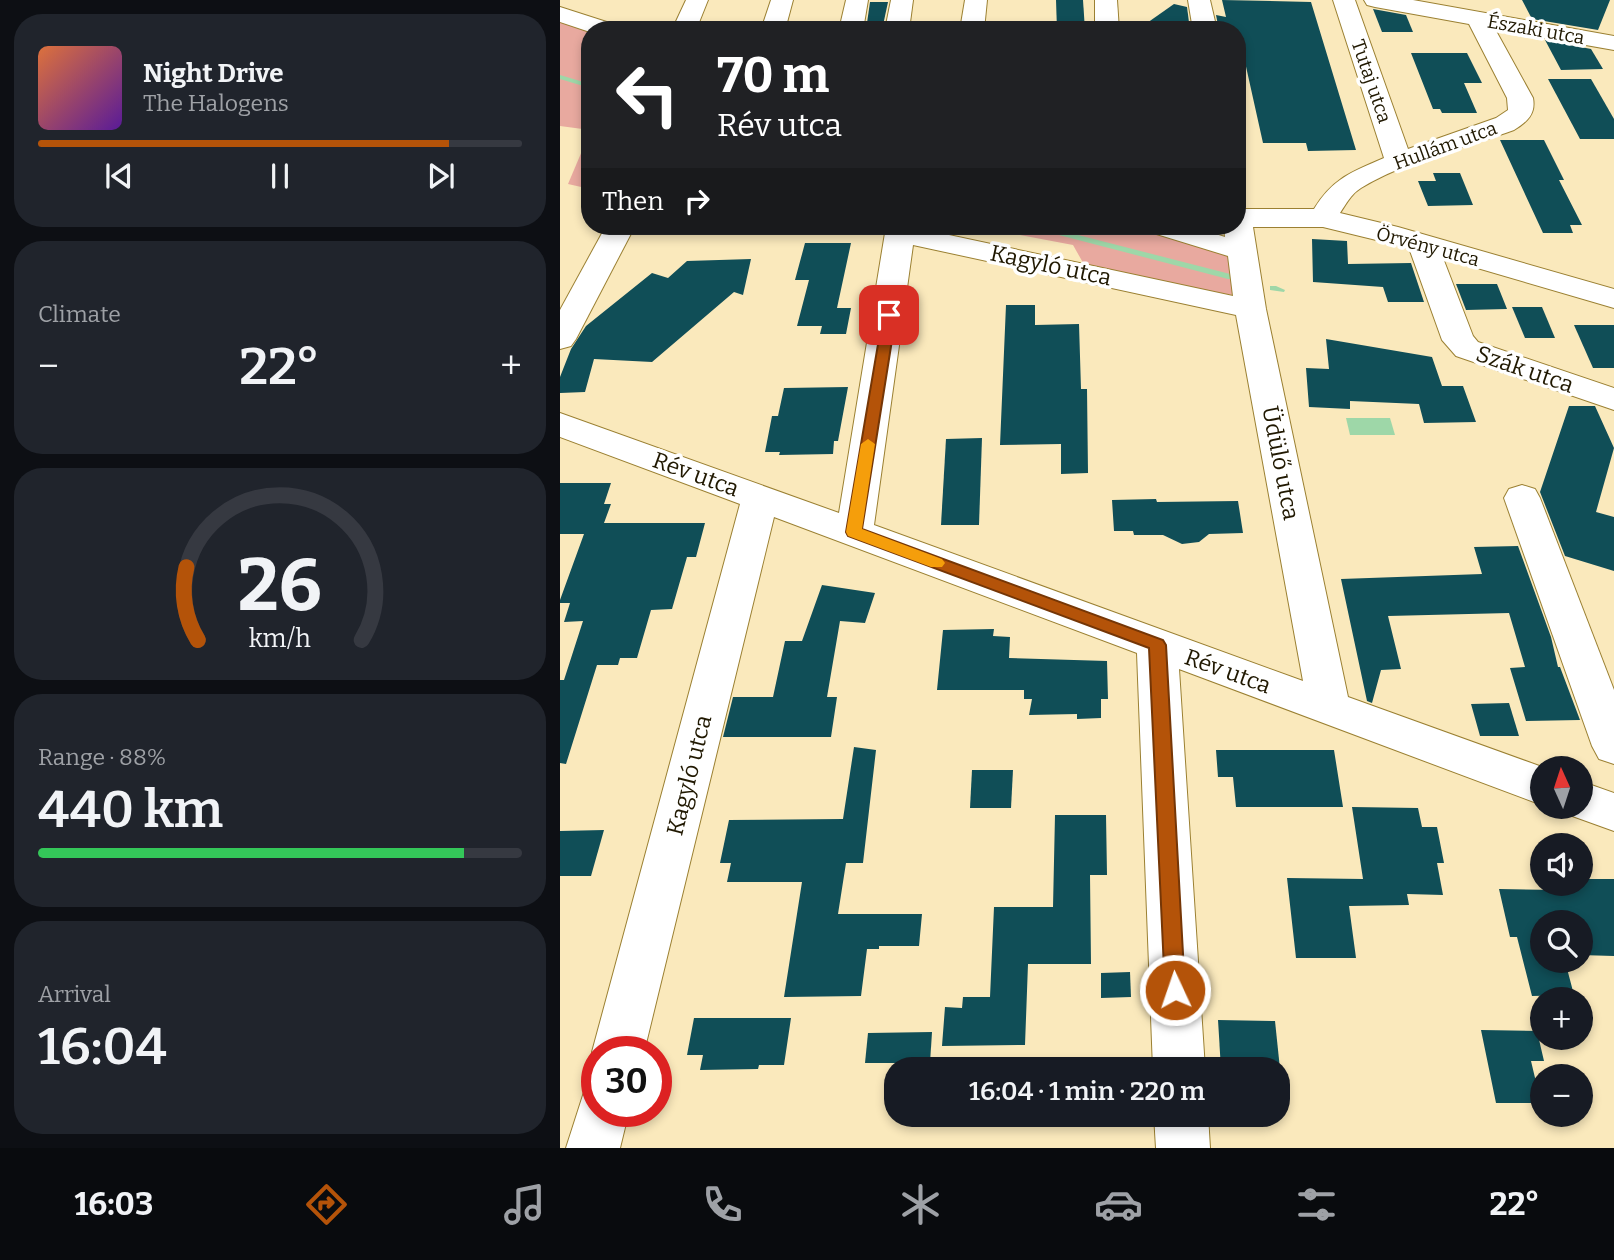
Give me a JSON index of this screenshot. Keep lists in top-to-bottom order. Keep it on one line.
{"streets":{"street":["Északi utca","Tutaj utca","Hullám utca","Örvény utca","Kagyló utca","Szák utca","Üdülő utca","Rév utca"]},"crossings":[["Északi utca","Hullám utca"],["Tutaj utca","Hullám utca"],["Hullám utca","Örvény utca"],["Örvény utca","Szák utca"],["Kagyló utca","Üdülő utca"],["Kagyló utca","Rév utca"],["Üdülő utca","Rév utca"]],"north":"top","page":{"turn":["70 m","Rév utca"],"song":["Night Drive","The Halogens"],"then":"Then","tile":["Climate",["Range · 88%","440 km"],["Arrival","16:04"]],"heat":["−","22°","+"],"map_buttons":["+","−"],"limit":"30","trip":"16:04 · 1 min · 220 m","tabs":["16:03","22°"],"gauge":["26","km/h"]}}
